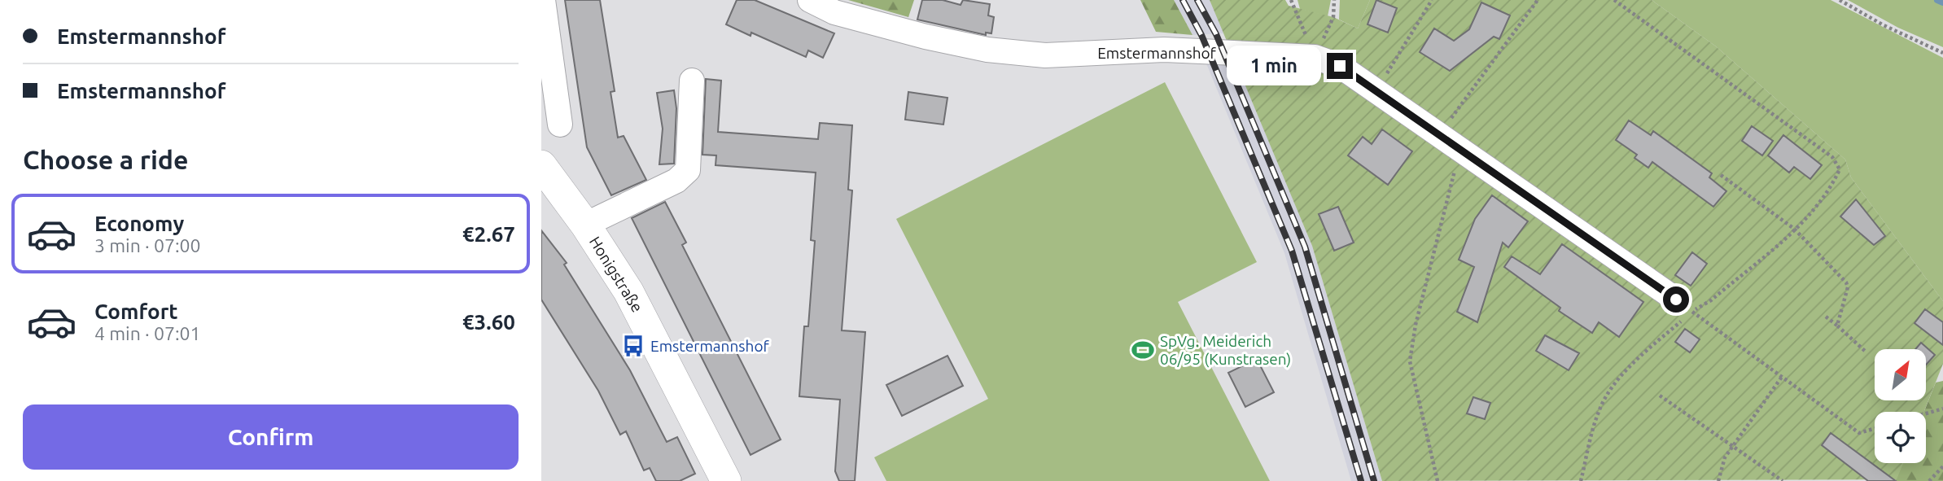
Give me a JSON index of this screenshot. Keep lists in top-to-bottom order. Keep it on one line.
{"streets":{"main road":["Honigstraße"],"street":["Emstermannshof"]},"places":{"bus stop":["Emstermannshof"],"sports":["SpVg. Meiderich 06/95 (Kunstrasen)"]},"north":"top right","page":{"banner":["Emstermannshof","Emstermannshof"],"bubble":"1 min","heading":"Choose a ride","list":[{"name":"Economy","note":"3 min · 07:00","value":"€2.67"},{"name":"Comfort","note":"4 min · 07:01","value":"€3.60"}],"buttons":"Confirm"}}
